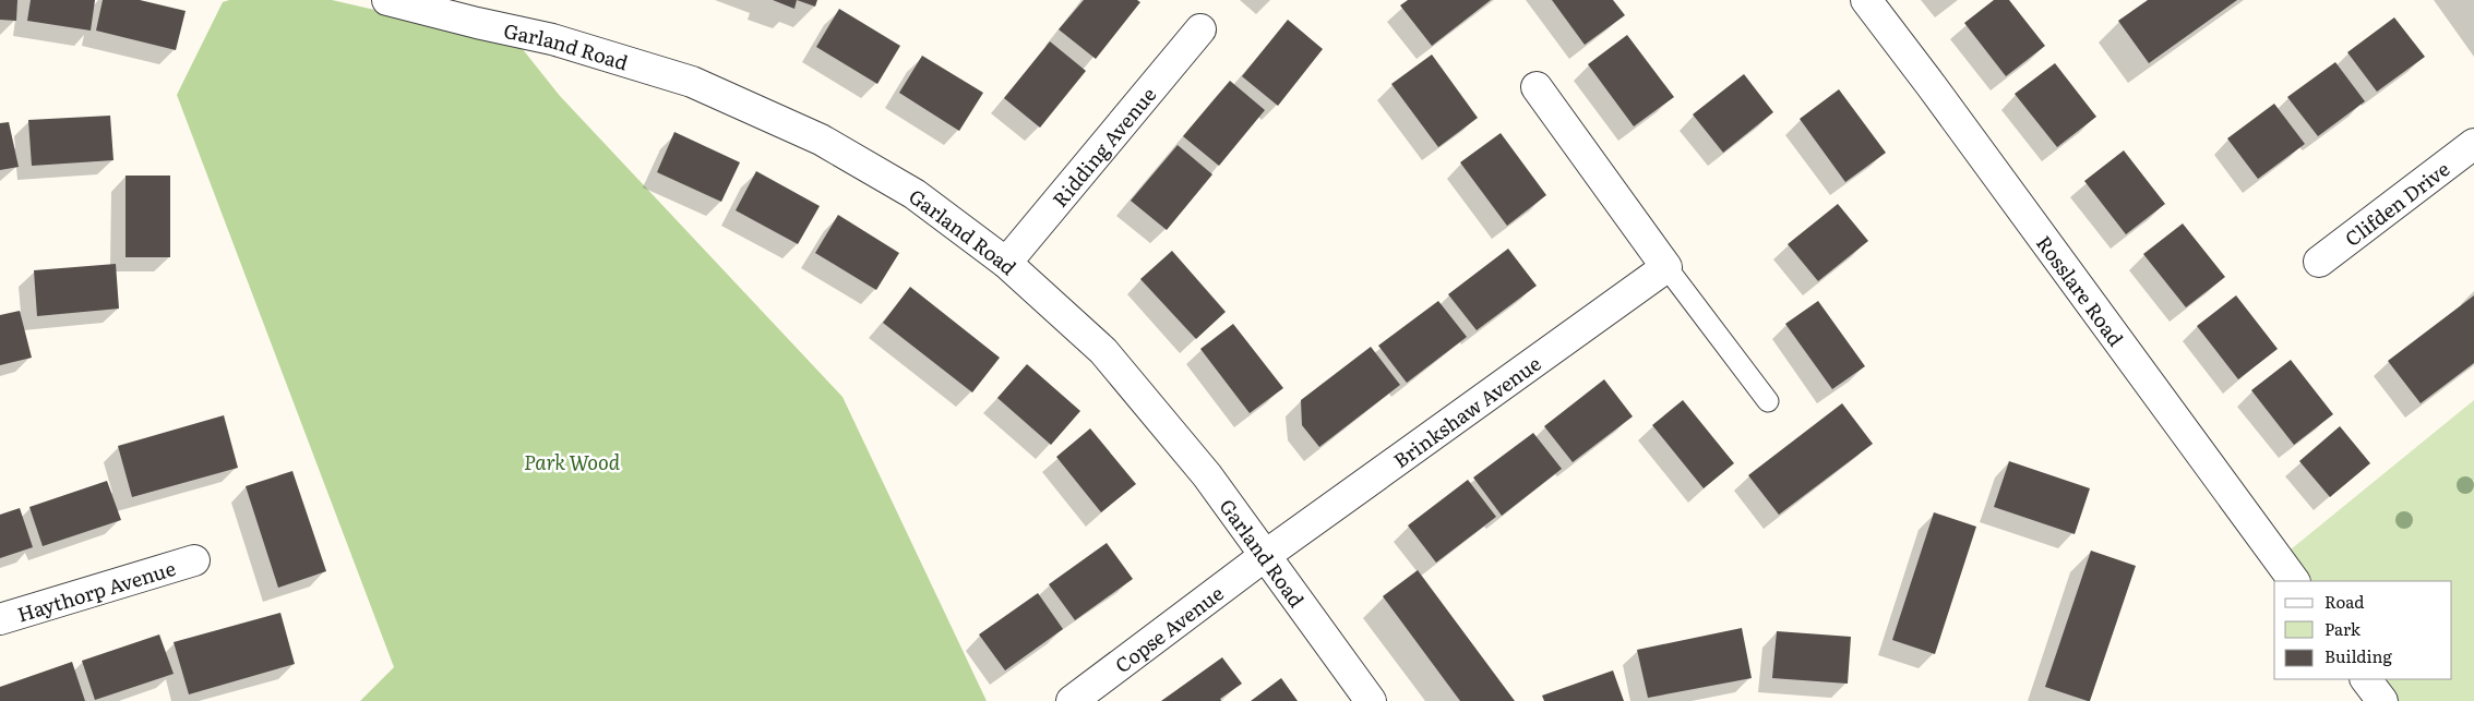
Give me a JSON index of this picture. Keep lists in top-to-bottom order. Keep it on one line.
{"streets":{"street":["Garland Road","Ridding Avenue","Clifden Drive","Rosslare Road","Brinkshaw Avenue","Haythorp Avenue","Copse Avenue"]},"crossings":[["Garland Road","Ridding Avenue"],["Garland Road","Brinkshaw Avenue"],["Garland Road","Copse Avenue"],["Brinkshaw Avenue","Copse Avenue"]],"parks":["Park Wood"],"legend":["Road","Park","Building"]}
